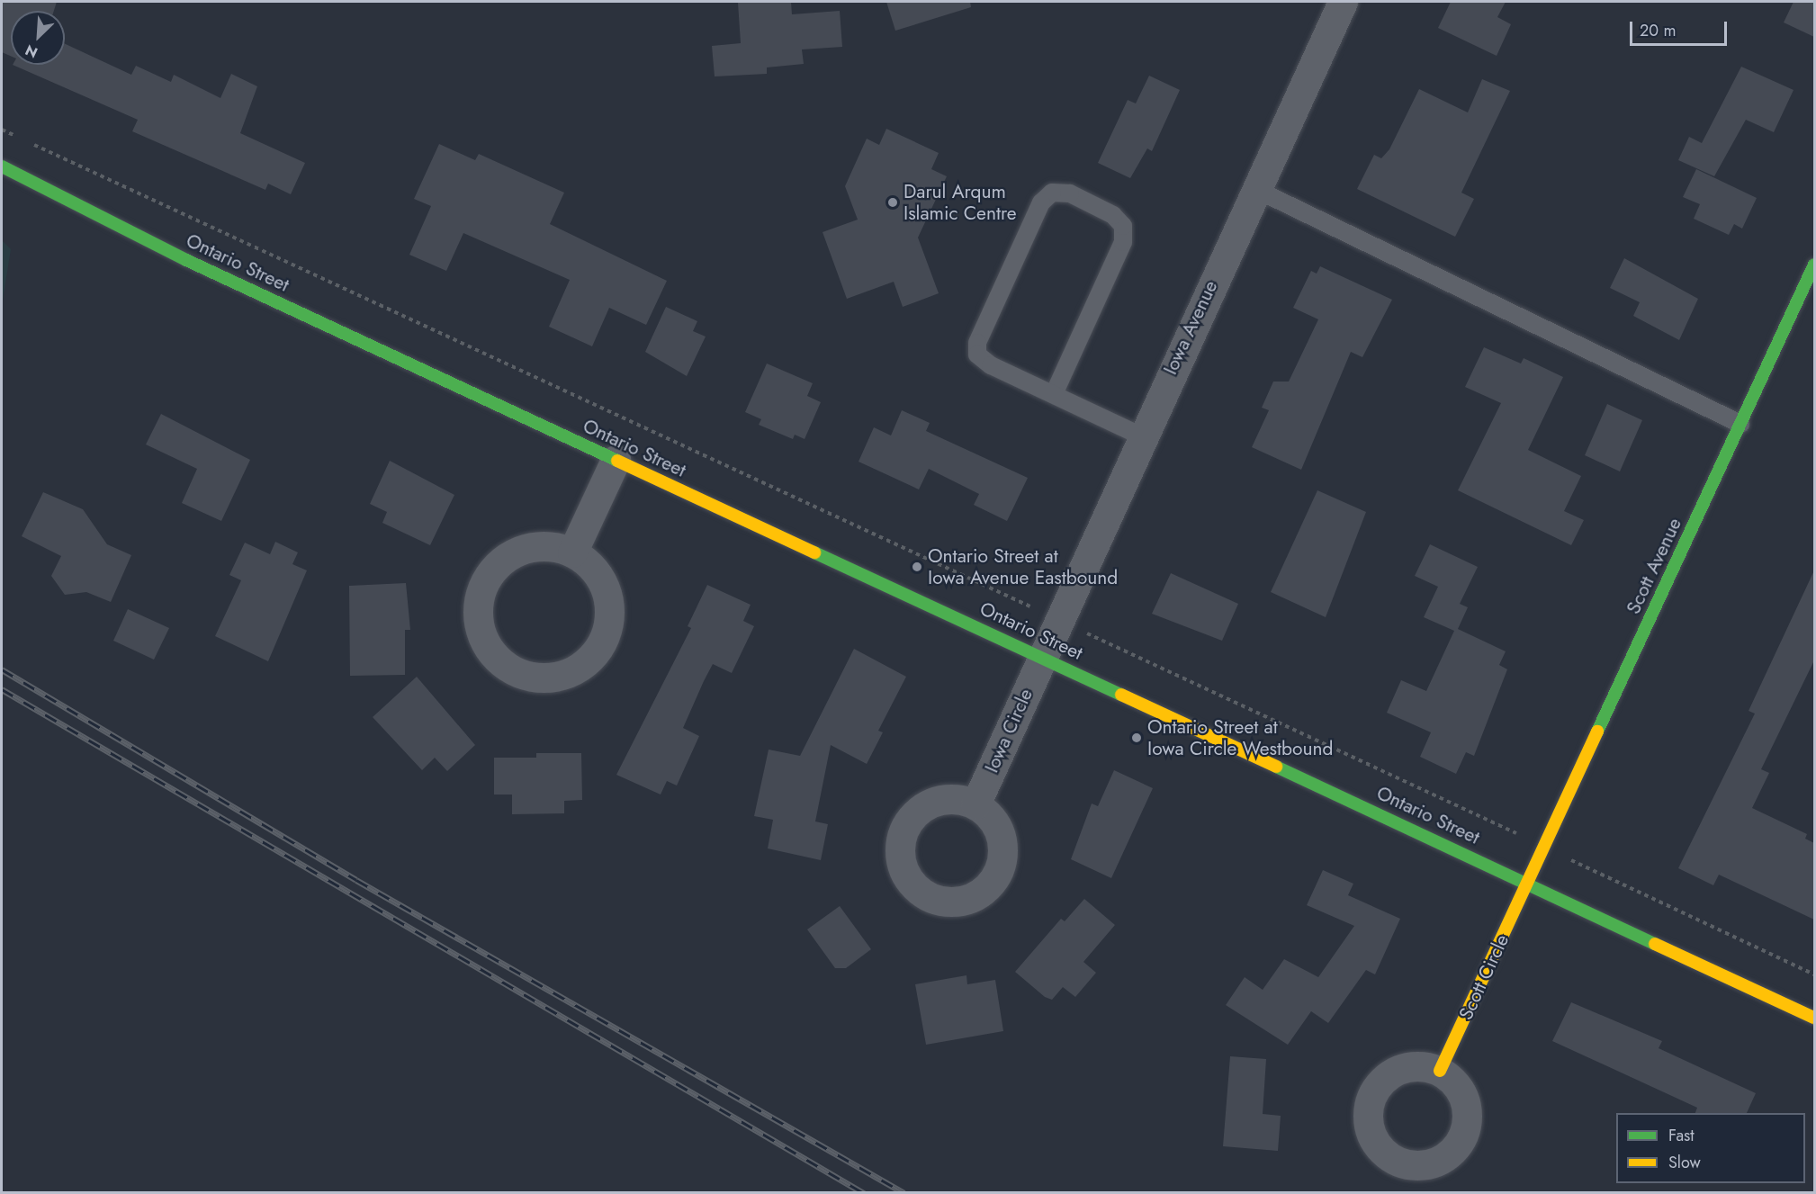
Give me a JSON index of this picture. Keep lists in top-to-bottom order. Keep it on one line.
{"streets":{"main road":["Ontario Street","Scott Avenue","Scott Circle"],"street":["Iowa Avenue","Iowa Circle"]},"crossings":[["Ontario Street","Iowa Avenue"],["Ontario Street","Scott Avenue"],["Ontario Street","Iowa Circle"],["Ontario Street","Scott Circle"],["Iowa Avenue","Iowa Circle"],["Scott Avenue","Scott Circle"]],"places":["Darul Arqum Islamic Centre","Ontario Street at Iowa Avenue Eastbound","Ontario Street at Iowa Circle Westbound"],"legend":["Fast","Slow"],"scale_bar":"20 m","north":"bottom left"}
